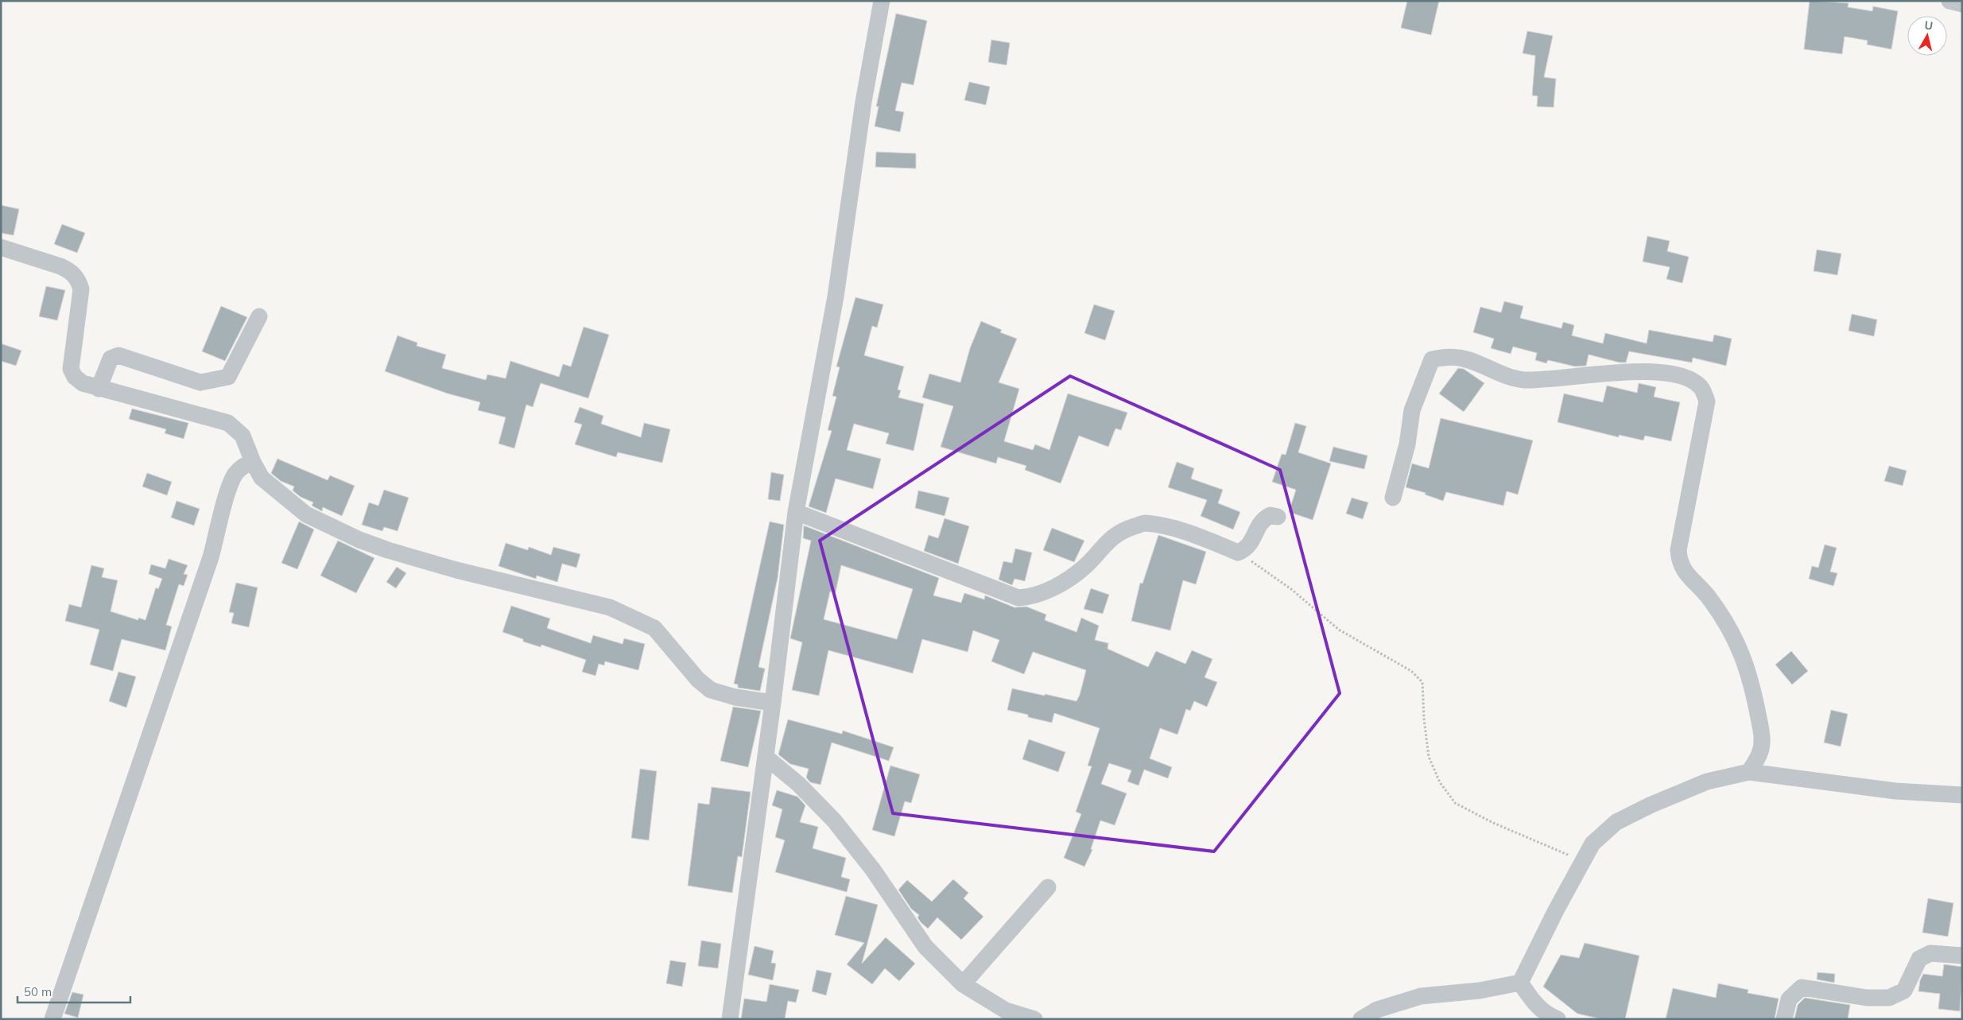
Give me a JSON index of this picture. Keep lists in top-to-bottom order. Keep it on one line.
{"scale_bar":"50 m","north":"top"}
